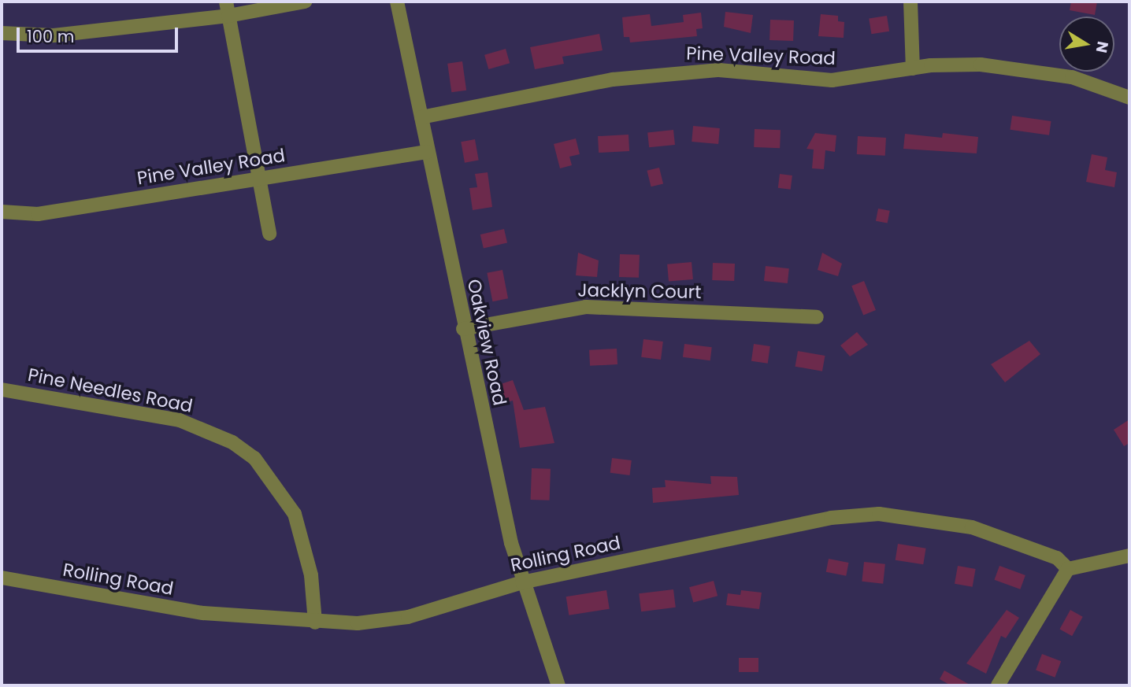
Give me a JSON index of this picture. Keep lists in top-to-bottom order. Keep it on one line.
{"streets":{"street":["Pine Valley Road","Jacklyn Court","Oakview Road","Pine Needles Road","Rolling Road"]},"crossings":[["Pine Valley Road","Oakview Road"],["Jacklyn Court","Oakview Road"],["Oakview Road","Rolling Road"],["Pine Needles Road","Rolling Road"]],"scale_bar":"100 m","north":"right"}
